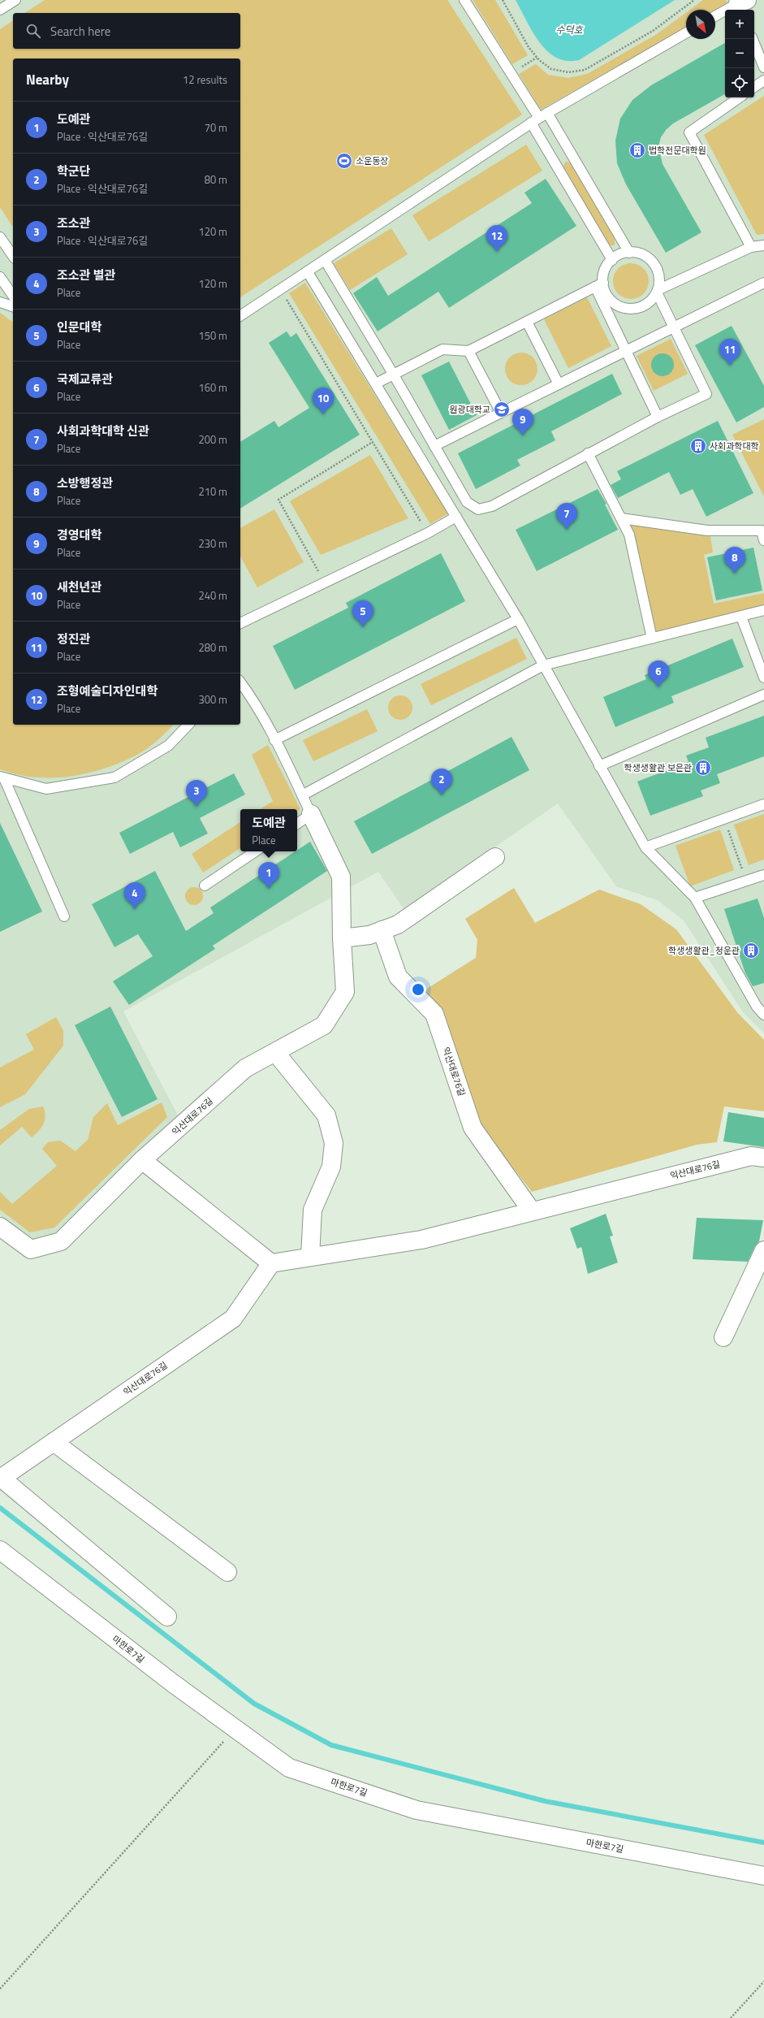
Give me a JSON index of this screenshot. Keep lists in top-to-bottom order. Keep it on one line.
{"streets":{"street":["익산대로76길","마한로7길"]},"water":["수덕호"],"places":{"building":["법학전문대학원","사회과학대학","학생생활관 보은관","학생생활관_청운관"],"sports":["소운동장"],"school or university":["원광대학교"]},"north":"bottom right","page":{"map_buttons":["+","−"],"search":"Search here","heading":["Nearby","12 results"],"list":[{"mark":"1","name":"도예관","note":"Place · 익산대로76길","value":"70 m"},{"mark":"2","name":"학군단","note":"Place · 익산대로76길","value":"80 m"},{"mark":"3","name":"조소관","note":"Place · 익산대로76길","value":"120 m"},{"mark":"4","name":"조소관 별관","note":"Place","value":"120 m"},{"mark":"5","name":"인문대학","note":"Place","value":"150 m"},{"mark":"6","name":"국제교류관","note":"Place","value":"160 m"},{"mark":"7","name":"사회과학대학 신관","note":"Place","value":"200 m"},{"mark":"8","name":"소방행정관","note":"Place","value":"210 m"},{"mark":"9","name":"경영대학","note":"Place","value":"230 m"},{"mark":"10","name":"새천년관","note":"Place","value":"240 m"},{"mark":"11","name":"정진관","note":"Place","value":"280 m"},{"mark":"12","name":"조형예술디자인대학","note":"Place","value":"300 m"}],"pins":["12","11","10","9","7","8","5","6","2","3","1","4"],"popup":["도예관","Place"]}}
